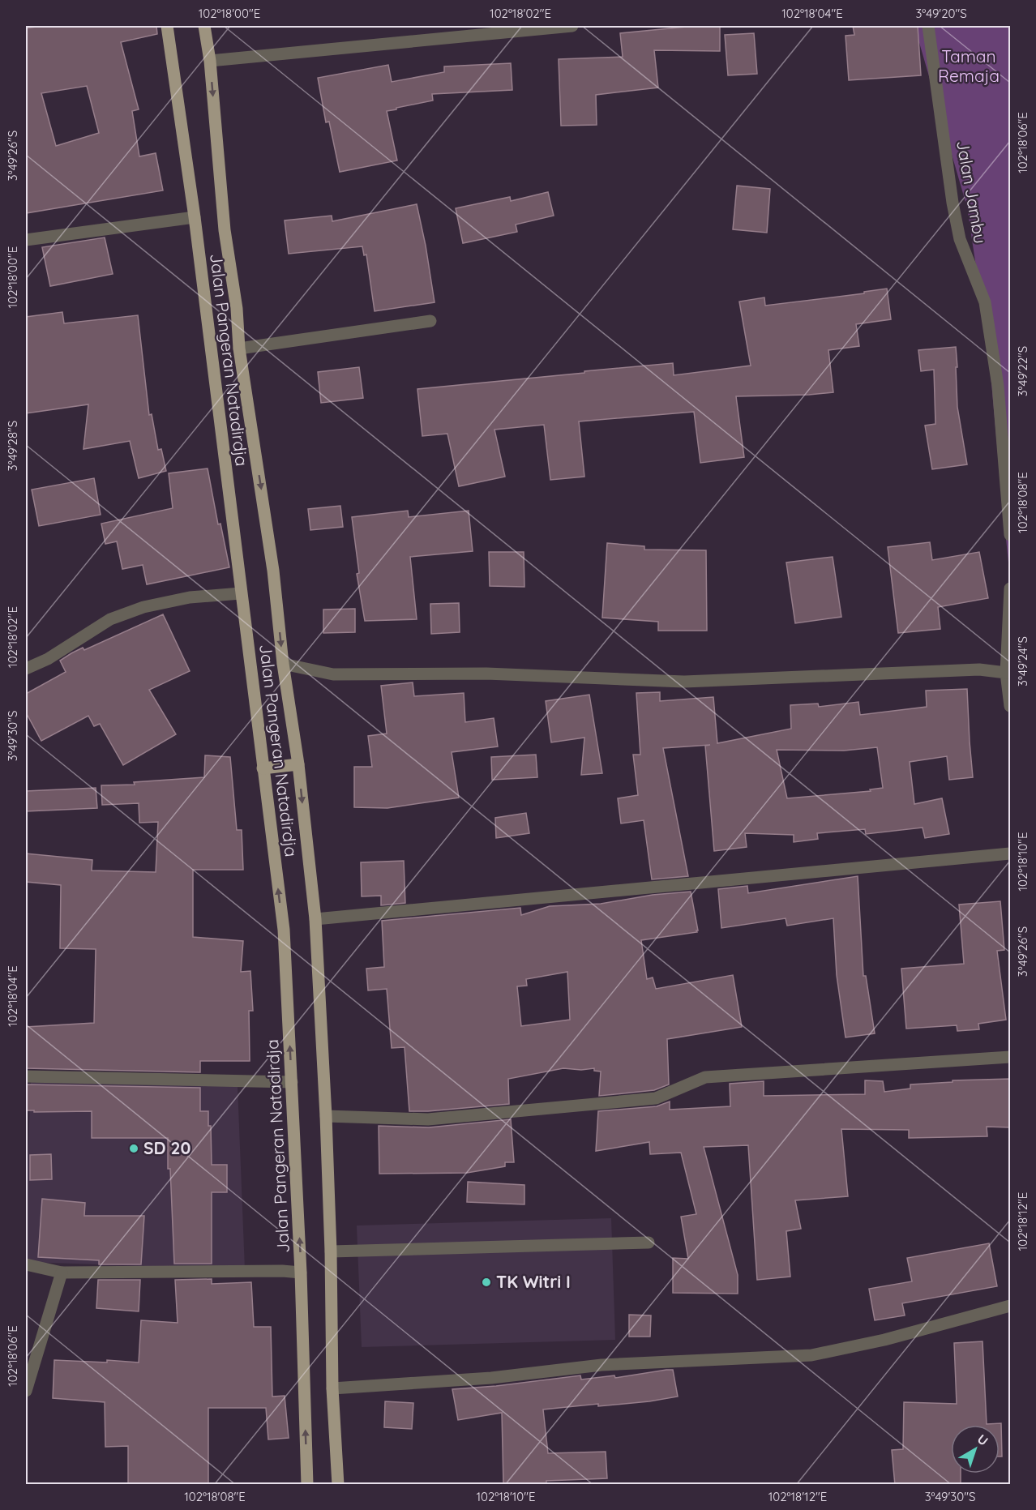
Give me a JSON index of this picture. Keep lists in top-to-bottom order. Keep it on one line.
{"streets":{"main road":["Jalan Pangeran Natadirdja"],"street":["Jalan Jambu"]},"parks":["Taman Remaja"],"places":["SD 20","TK Witri I"],"north":"top right","coordinates":["102°18'00\"E","102°18'02\"E","102°18'04\"E","3°49'20\"S","102°18'06\"E","3°49'26\"S","3°49'22\"S","3°49'28\"S","102°18'08\"E","3°49'24\"S","3°49'30\"S","102°18'10\"E","102°18'12\"E"]}
